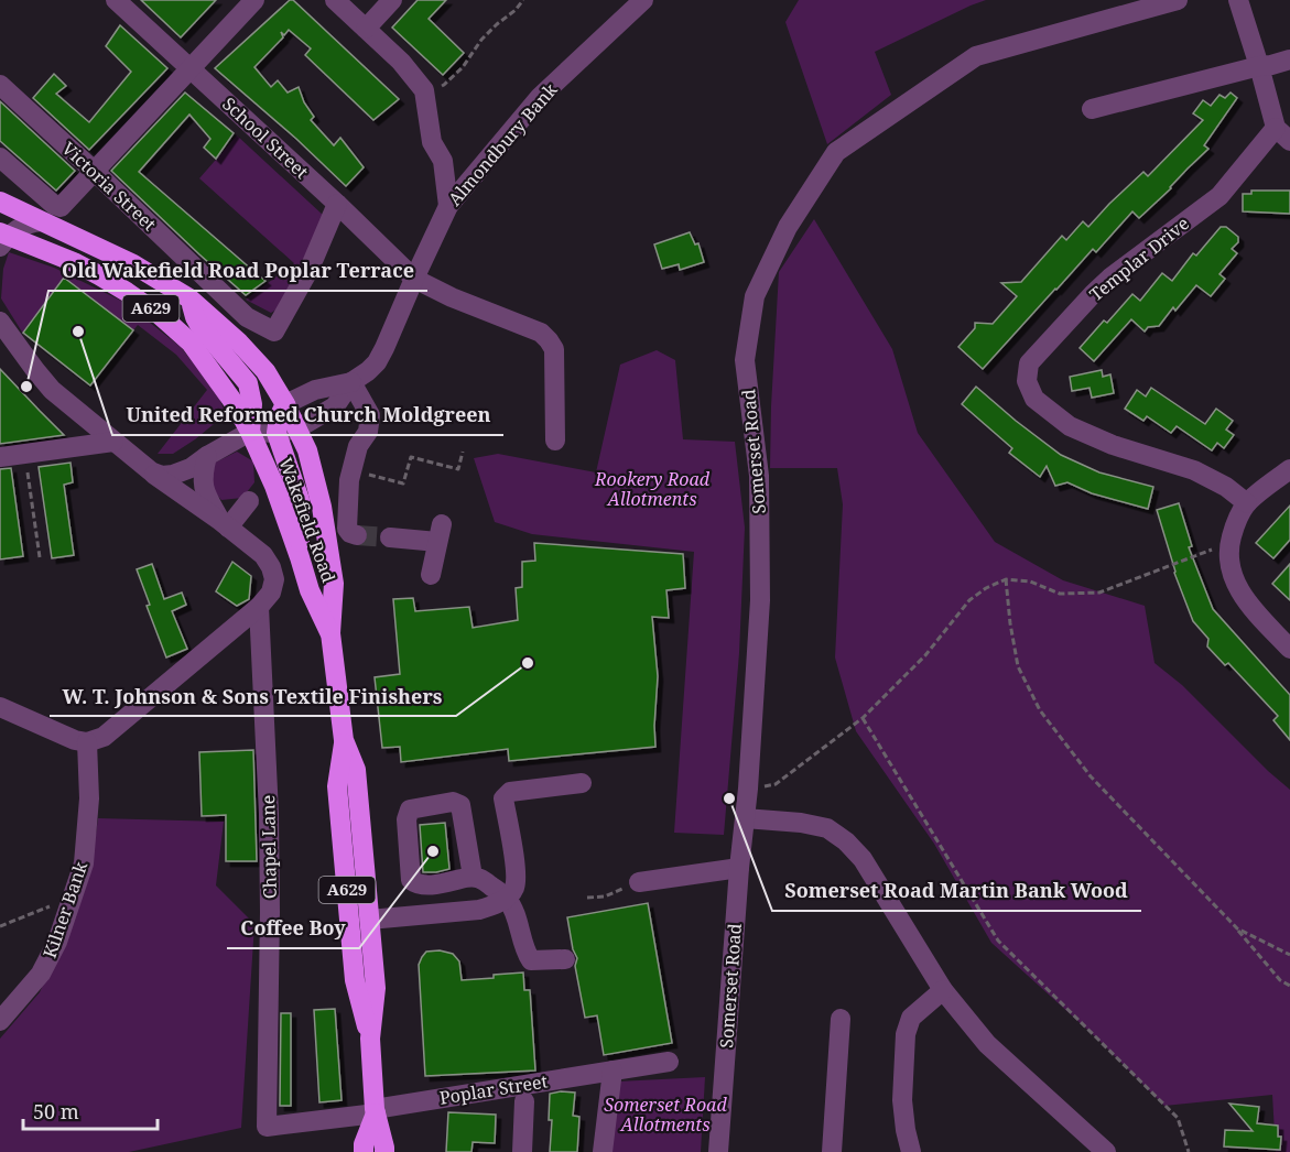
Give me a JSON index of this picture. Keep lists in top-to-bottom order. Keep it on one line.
{"streets":{"highway":["A629","Wakefield Road"],"street":["School Street","Almondbury Bank","Victoria Street","Templar Drive","Somerset Road","Chapel Lane","Kilner Bank","Poplar Street"]},"crossings":[["School Street","Almondbury Bank"],["School Street","Victoria Street"],["Almondbury Bank","Wakefield Road"],["Wakefield Road","Poplar Street"],["Chapel Lane","Poplar Street"]],"parks":["Rookery Road Allotments","Somerset Road Allotments"],"places":["United Reformed Church Moldgreen","Old Wakefield Road Poplar Terrace","W. T. Johnson & Sons Textile Finishers","Somerset Road Martin Bank Wood","Coffee Boy"],"scale_bar":"50 m"}
